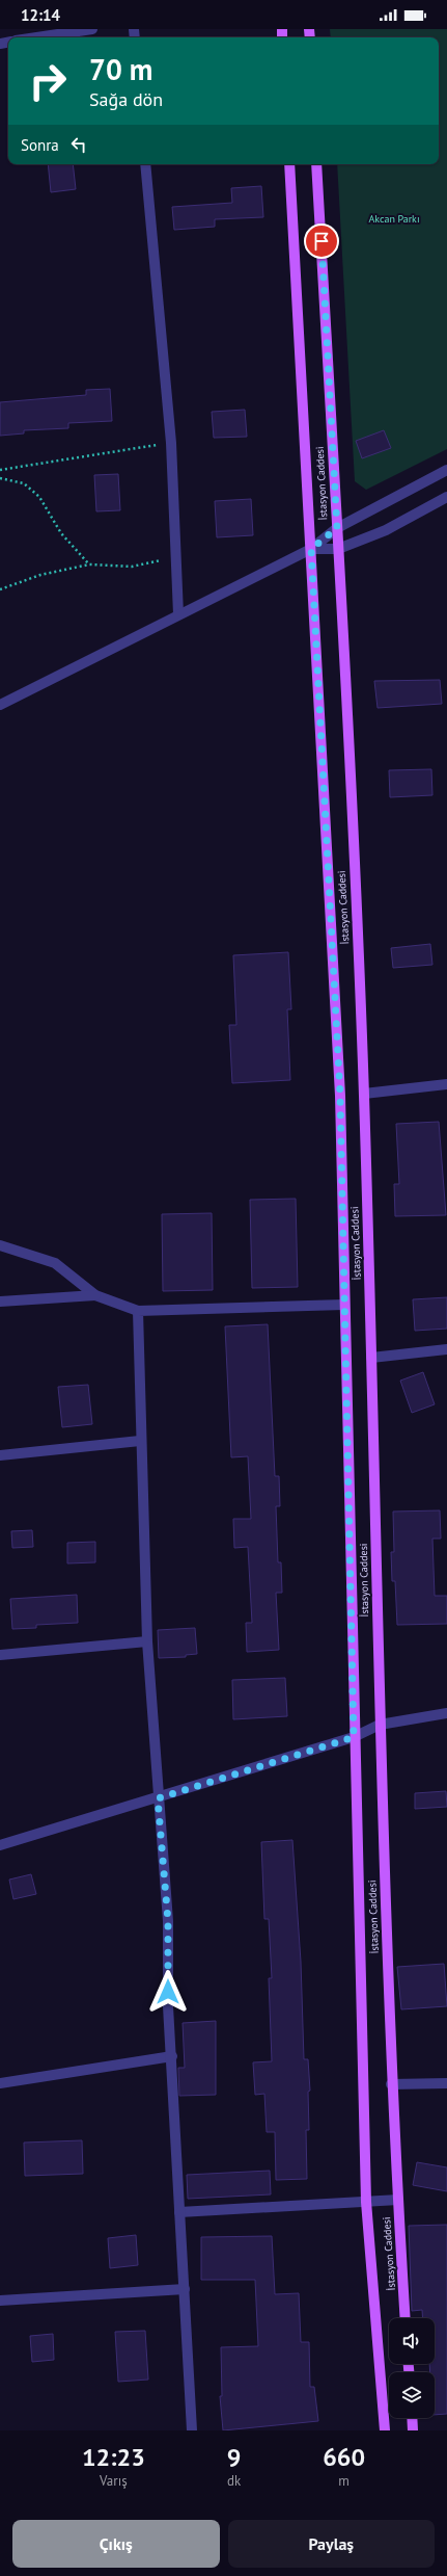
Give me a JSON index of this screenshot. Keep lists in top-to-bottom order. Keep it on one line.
{"streets":{"main road":["İstasyon Caddesi"]},"parks":["Akcan Parkı"],"page":{"status":"12:14","turn":["70 m","Sağa dön"],"then":"Sonra","eta":["12:23","Varış","9","dk","660","m"],"buttons":["Çıkış","Paylaş"]}}
